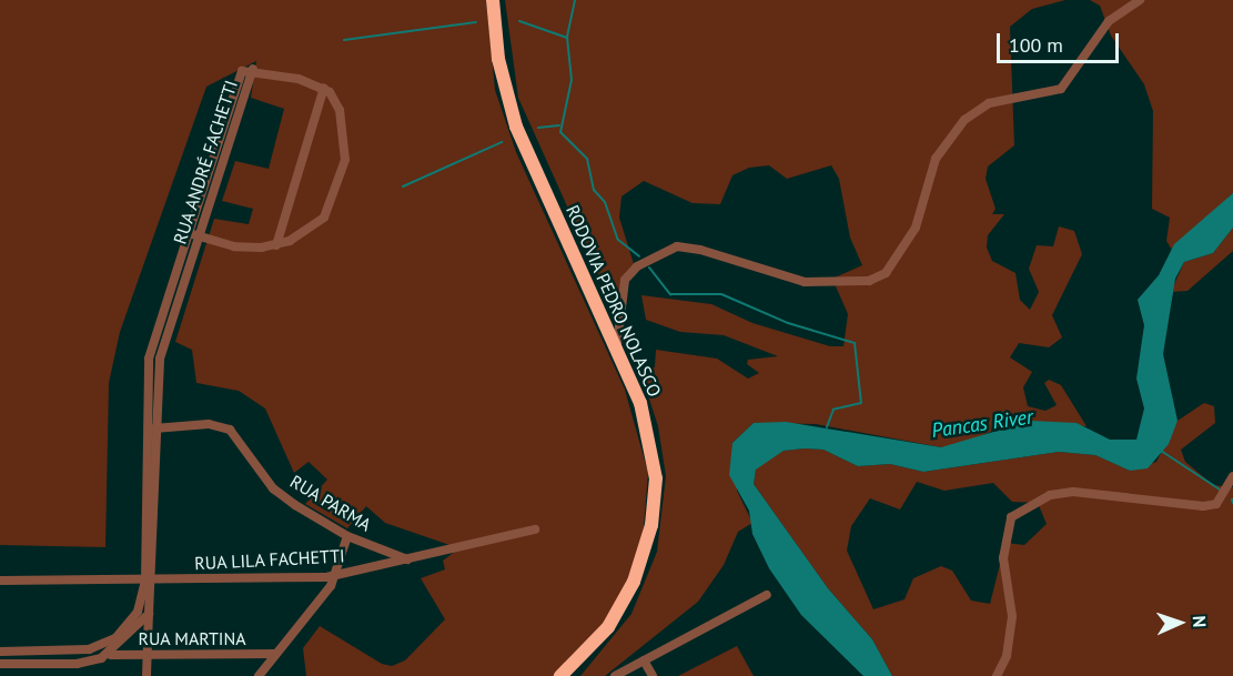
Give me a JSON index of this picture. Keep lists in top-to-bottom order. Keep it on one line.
{"streets":{"highway":["RODOVIA PEDRO NOLASCO"],"street":["RUA ANDRÉ FACHETTI","RUA PARMA","RUA LILA FACHETTI","RUA MARTINA"]},"crossings":[["RUA ANDRÉ FACHETTI","RUA PARMA"],["RUA ANDRÉ FACHETTI","RUA LILA FACHETTI"],["RUA ANDRÉ FACHETTI","RUA MARTINA"],["RUA PARMA","RUA LILA FACHETTI"]],"water":["Pancas River"],"scale_bar":"100 m","north":"right"}
